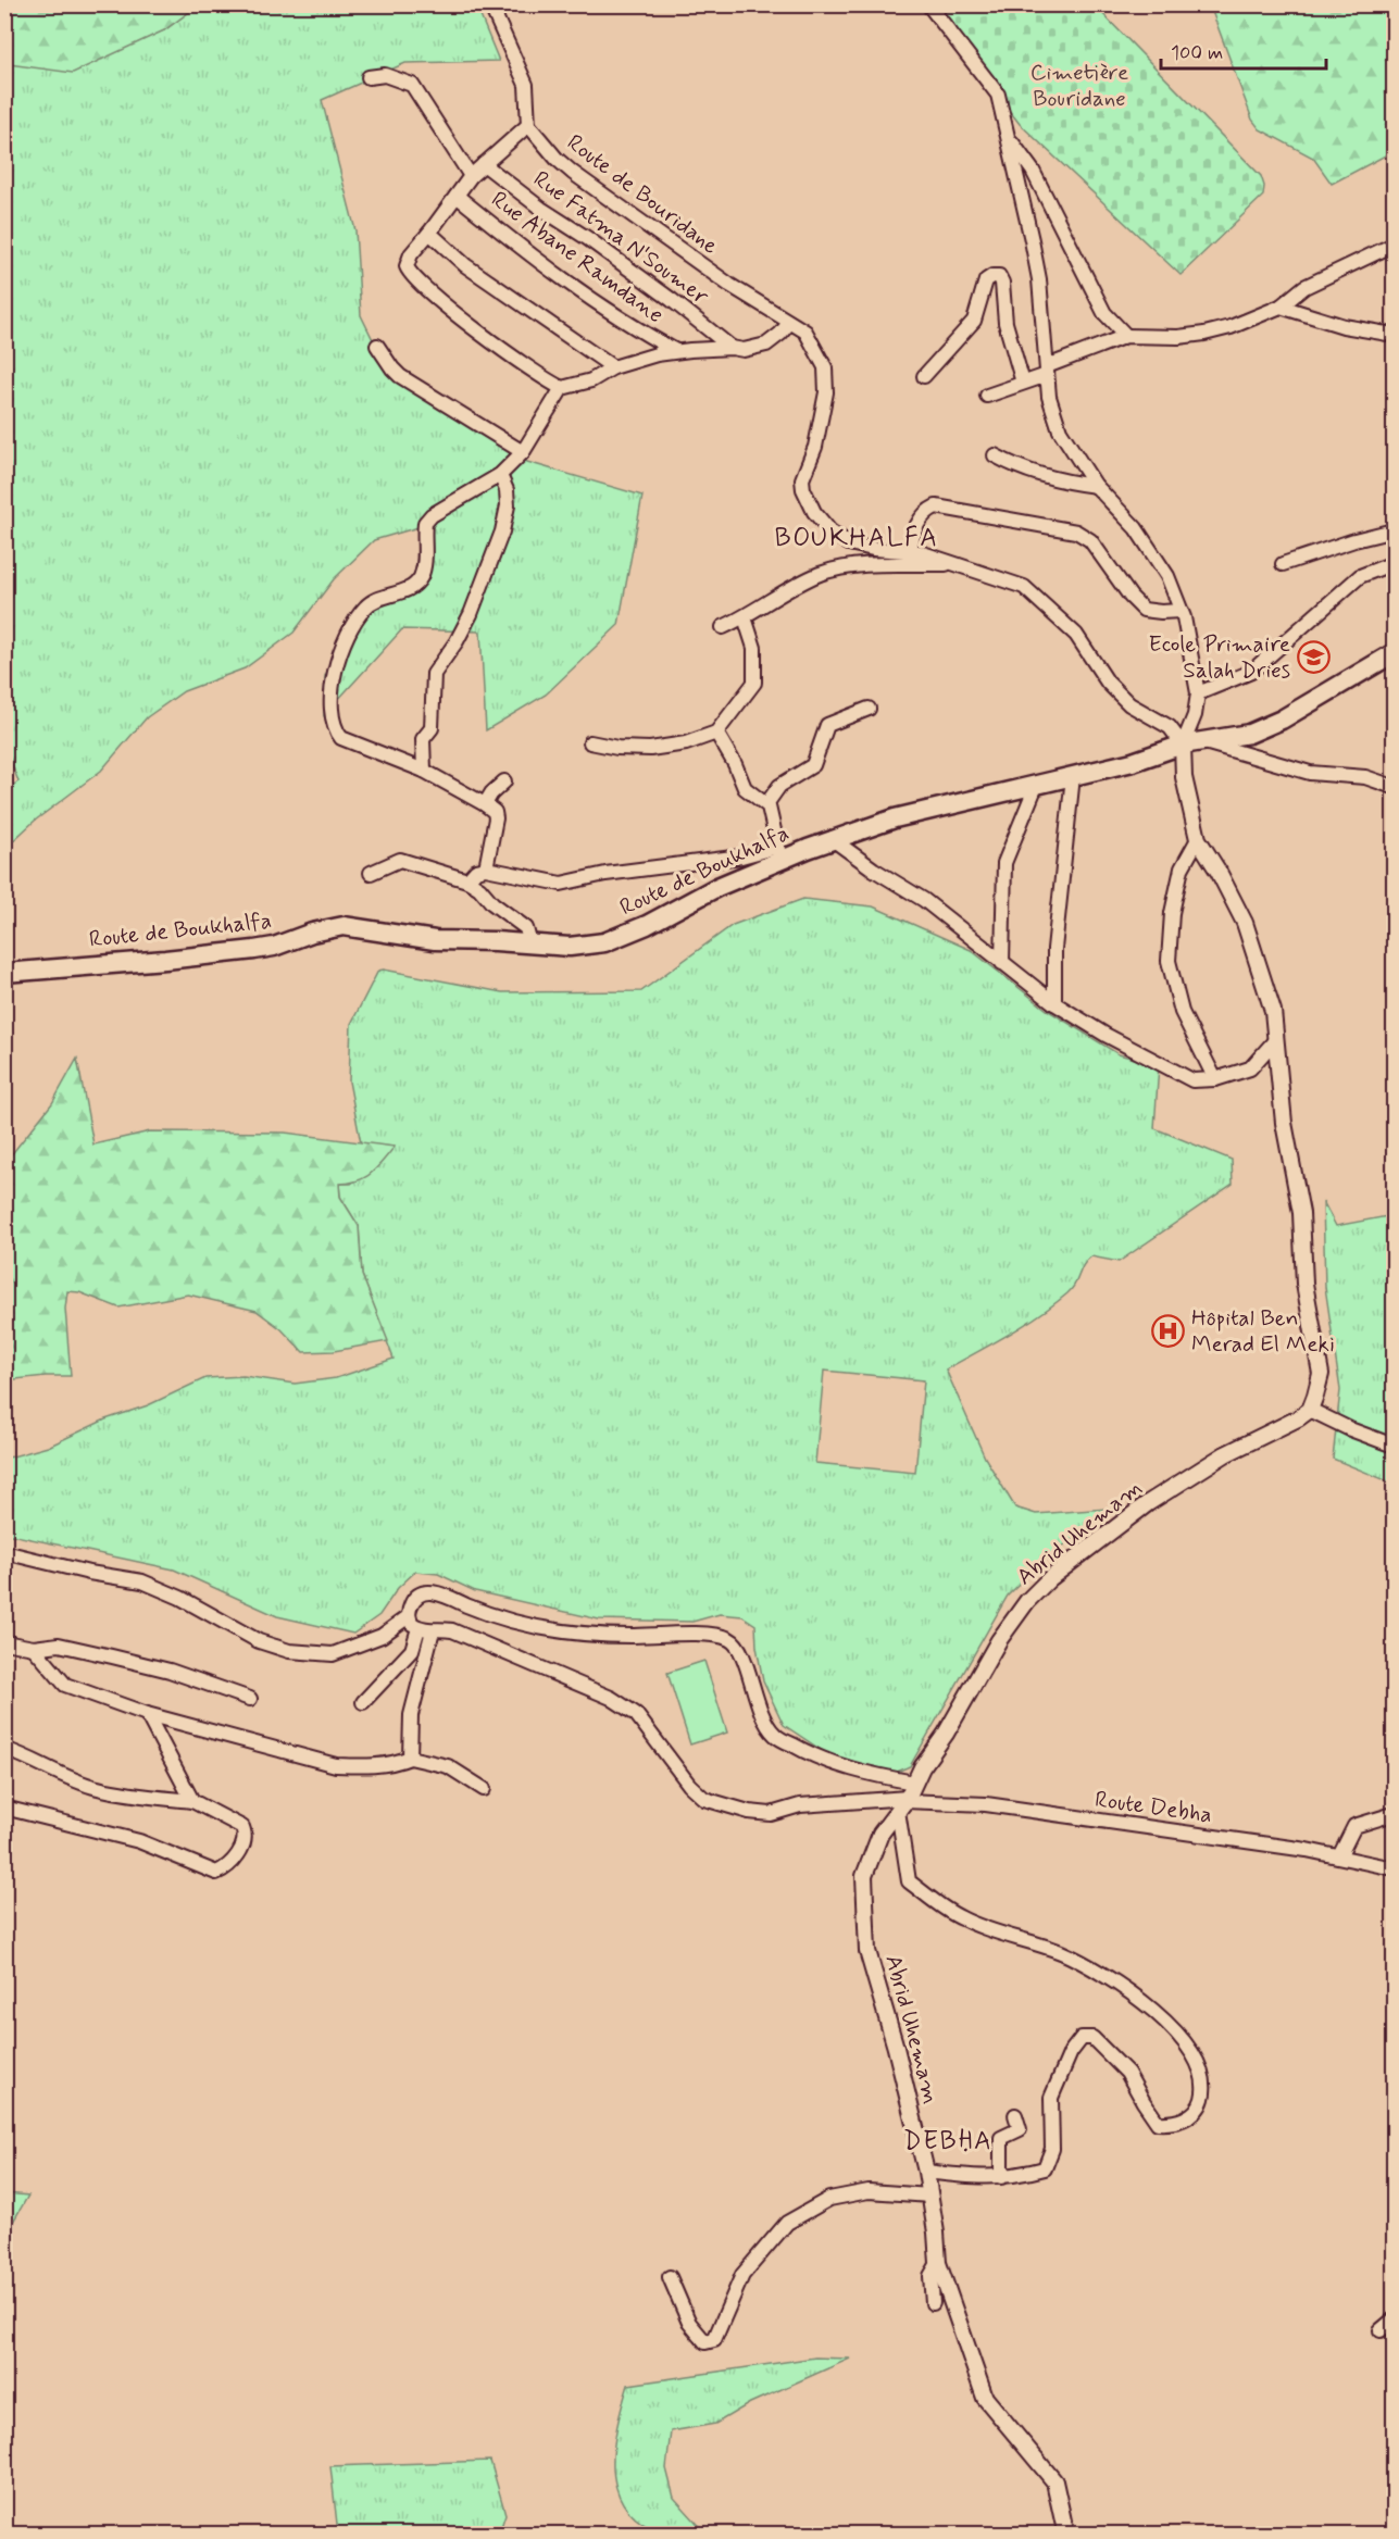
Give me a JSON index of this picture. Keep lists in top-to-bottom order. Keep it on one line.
{"streets":{"main road":["Route de Boukhalfa"],"street":["Route de Bouridane","Rue Fatma N'Soumer","Rue Abane Ramdane","Abrid Uhemam","Route Debha"]},"crossings":[["Abrid Uhemam","Route Debha"]],"districts":["BOUKHALFA","DEBḤA"],"parks":["Cimetière Bouridane"],"places":{"school or university":["Ecole Primaire Salah Dries"],"hospital":["Hôpital Ben Merad El Meki"]},"scale_bar":"100 m"}
